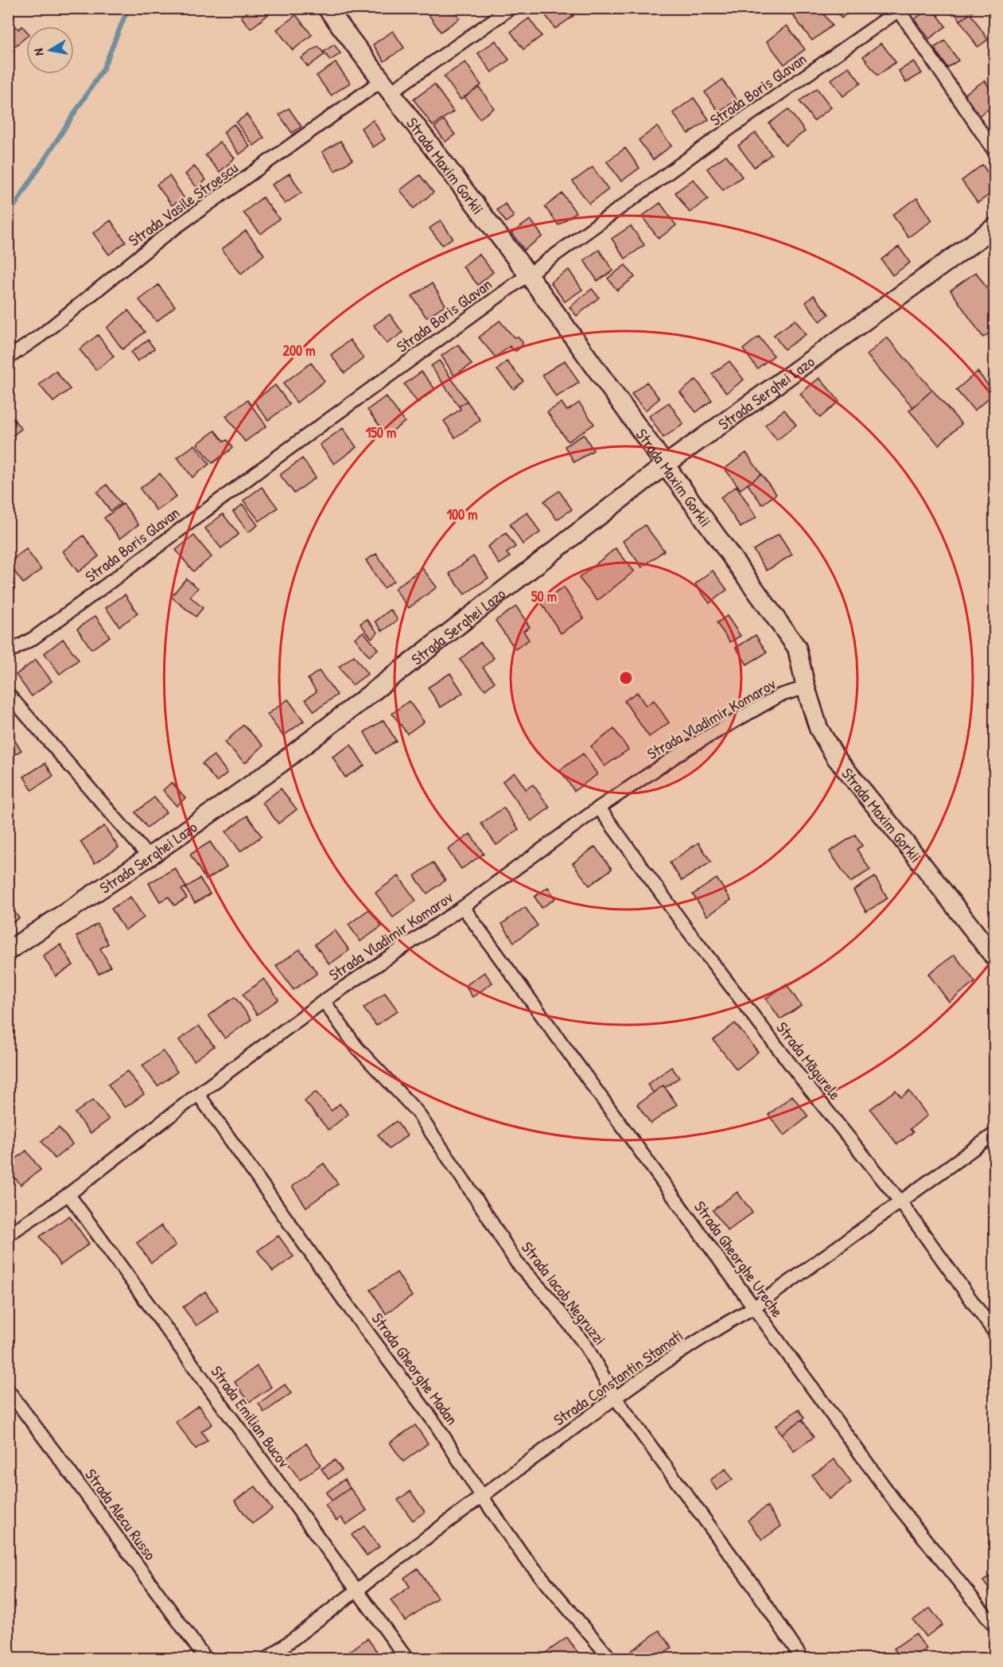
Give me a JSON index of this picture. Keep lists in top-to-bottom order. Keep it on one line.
{"streets":{"street":["Strada Boris Glavan","Strada Maxim Gorkii","Strada Vasile Stroescu","Strada Serghei Lazo","Strada Vladimir Komarov","Strada Măgurele","Strada Gheorghe Ureche","Strada Iacob Negruzzi","Strada Gheorghe Madan","Strada Constantin Stamati","Strada Emilian Bucov","Strada Alecu Russo"]},"crossings":[["Strada Boris Glavan","Strada Maxim Gorkii"],["Strada Maxim Gorkii","Strada Vasile Stroescu"],["Strada Maxim Gorkii","Strada Serghei Lazo"],["Strada Maxim Gorkii","Strada Vladimir Komarov"],["Strada Vladimir Komarov","Strada Măgurele"],["Strada Vladimir Komarov","Strada Gheorghe Ureche"],["Strada Vladimir Komarov","Strada Iacob Negruzzi"],["Strada Vladimir Komarov","Strada Gheorghe Madan"],["Strada Vladimir Komarov","Strada Emilian Bucov"],["Strada Măgurele","Strada Constantin Stamati"],["Strada Gheorghe Ureche","Strada Constantin Stamati"],["Strada Iacob Negruzzi","Strada Constantin Stamati"],["Strada Gheorghe Madan","Strada Constantin Stamati"],["Strada Constantin Stamati","Strada Emilian Bucov"]],"north":"left","rings":["200 m","150 m","100 m","50 m"]}
